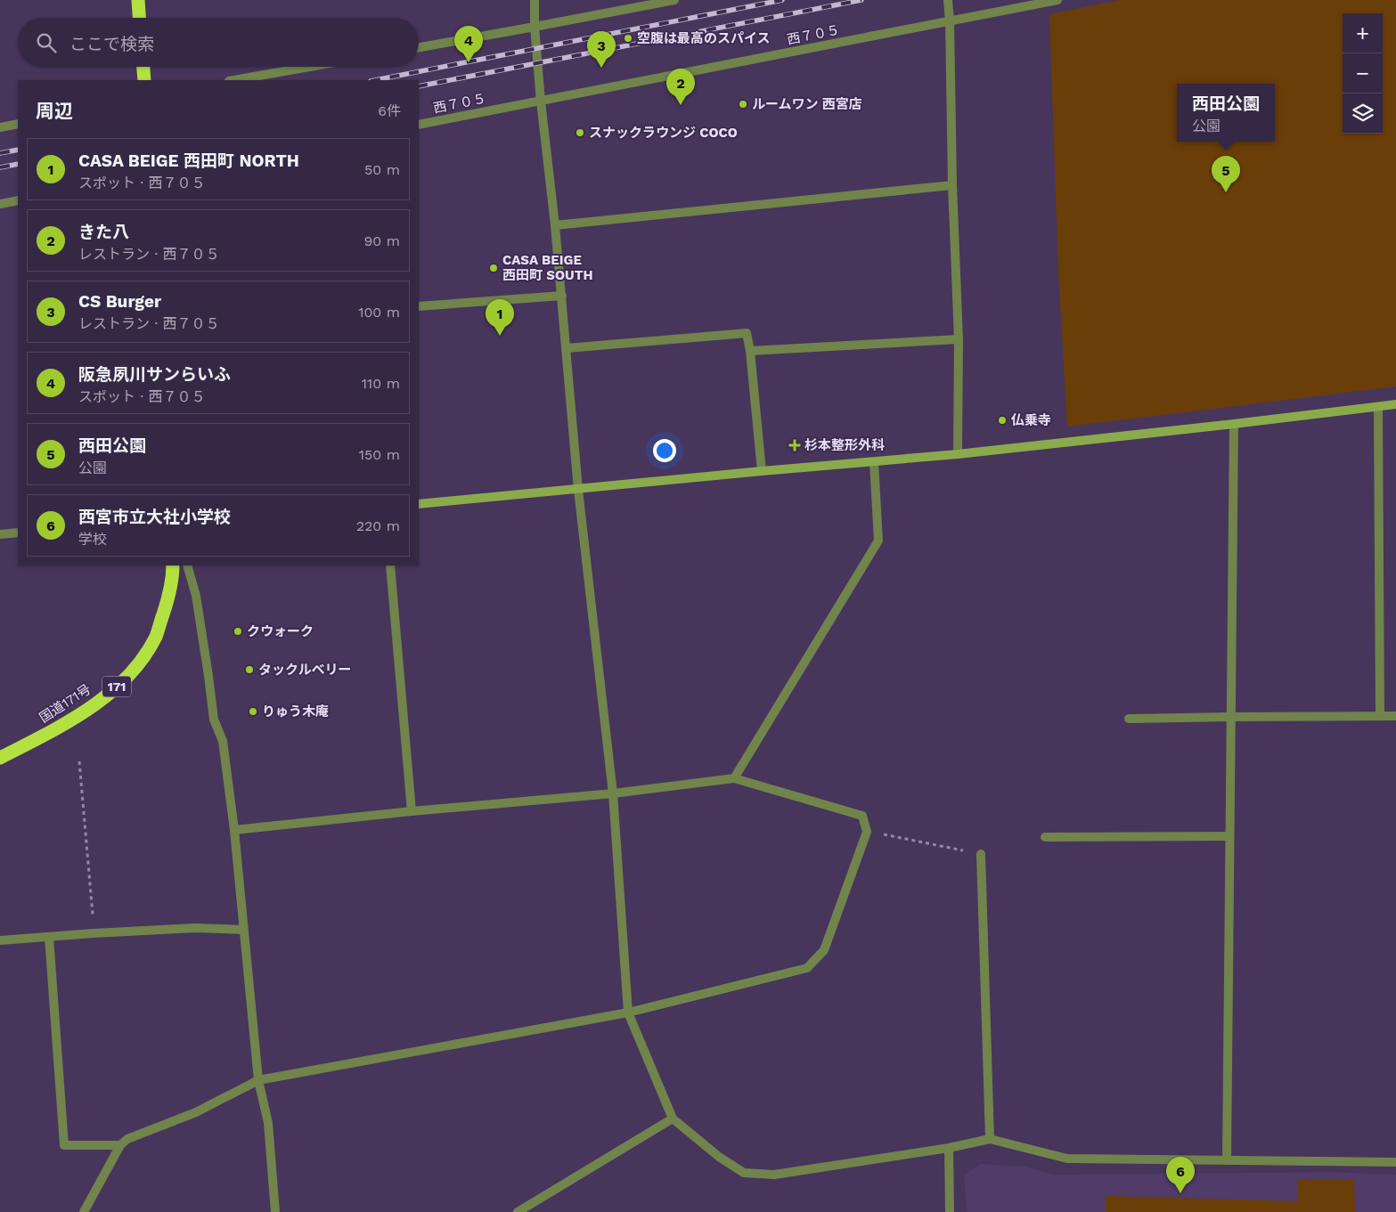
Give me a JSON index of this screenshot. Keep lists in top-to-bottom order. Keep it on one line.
{"streets":{"highway":["171","国道171号"],"street":["西７０５"]},"places":{"other":["空腹は最高のスパイス","ルームワン 西宮店","スナックラウンジ COCO","CASA BEIGE 西田町 SOUTH","仏乗寺","クウォーク","タックルベリー","りゅう木庵"],"health":["杉本整形外科"]},"page":{"map_buttons":["+","−"],"search":"ここで検索","pins":["4","3","2","5","1","6"],"heading":["周辺","6件"],"popup":["西田公園","公園"],"list":[{"mark":"1","name":"CASA BEIGE 西田町 NORTH","note":"スポット · 西７０５","value":"50 m"},{"mark":"2","name":"きた八","note":"レストラン · 西７０５","value":"90 m"},{"mark":"3","name":"CS Burger","note":"レストラン · 西７０５","value":"100 m"},{"mark":"4","name":"阪急夙川サンらいふ","note":"スポット · 西７０５","value":"110 m"},{"mark":"5","name":"西田公園","note":"公園","value":"150 m"},{"mark":"6","name":"西宮市立大社小学校","note":"学校","value":"220 m"}]}}
